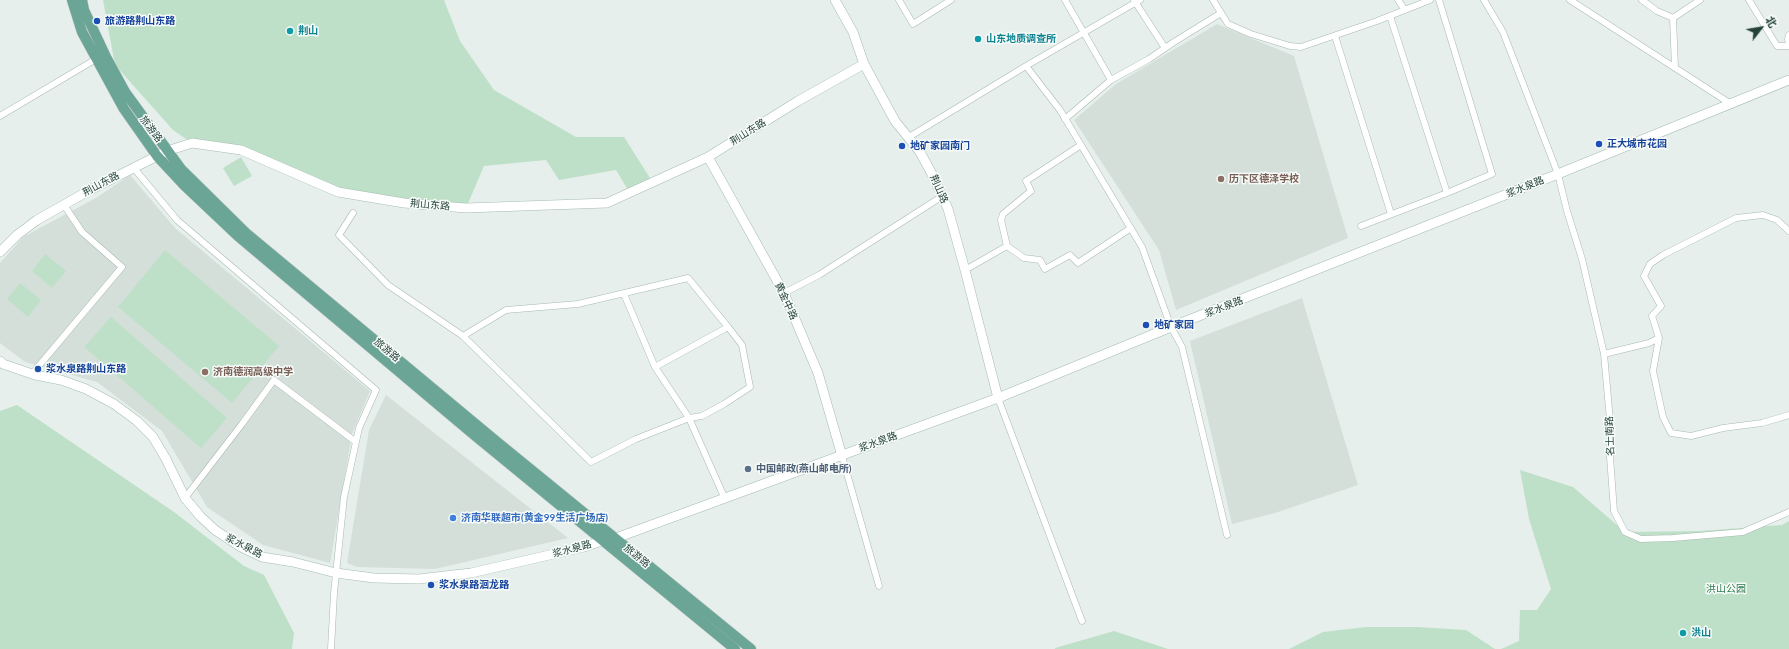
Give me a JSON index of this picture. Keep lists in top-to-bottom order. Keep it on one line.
{"streets":{"main road":["旅游路","荆山东路","浆水泉路","荆山路","黄金中路"],"street":["名士南路"]},"crossings":[["旅游路","荆山东路"],["旅游路","浆水泉路"],["荆山东路","荆山路"],["荆山东路","黄金中路"],["浆水泉路","荆山路"],["浆水泉路","黄金中路"],["浆水泉路","名士南路"]],"parks":["洪山公园"],"places":["旅游路荆山东路","荆山","山东地质调查所","正大城市花园","地矿家园南门","历下区德泽学校","地矿家园","浆水泉路荆山东路","济南德润高级中学","中国邮政(燕山邮电所)","济南华联超市(黄金99生活广场店)","浆水泉路洄龙路","洪山"],"north":"top right"}
